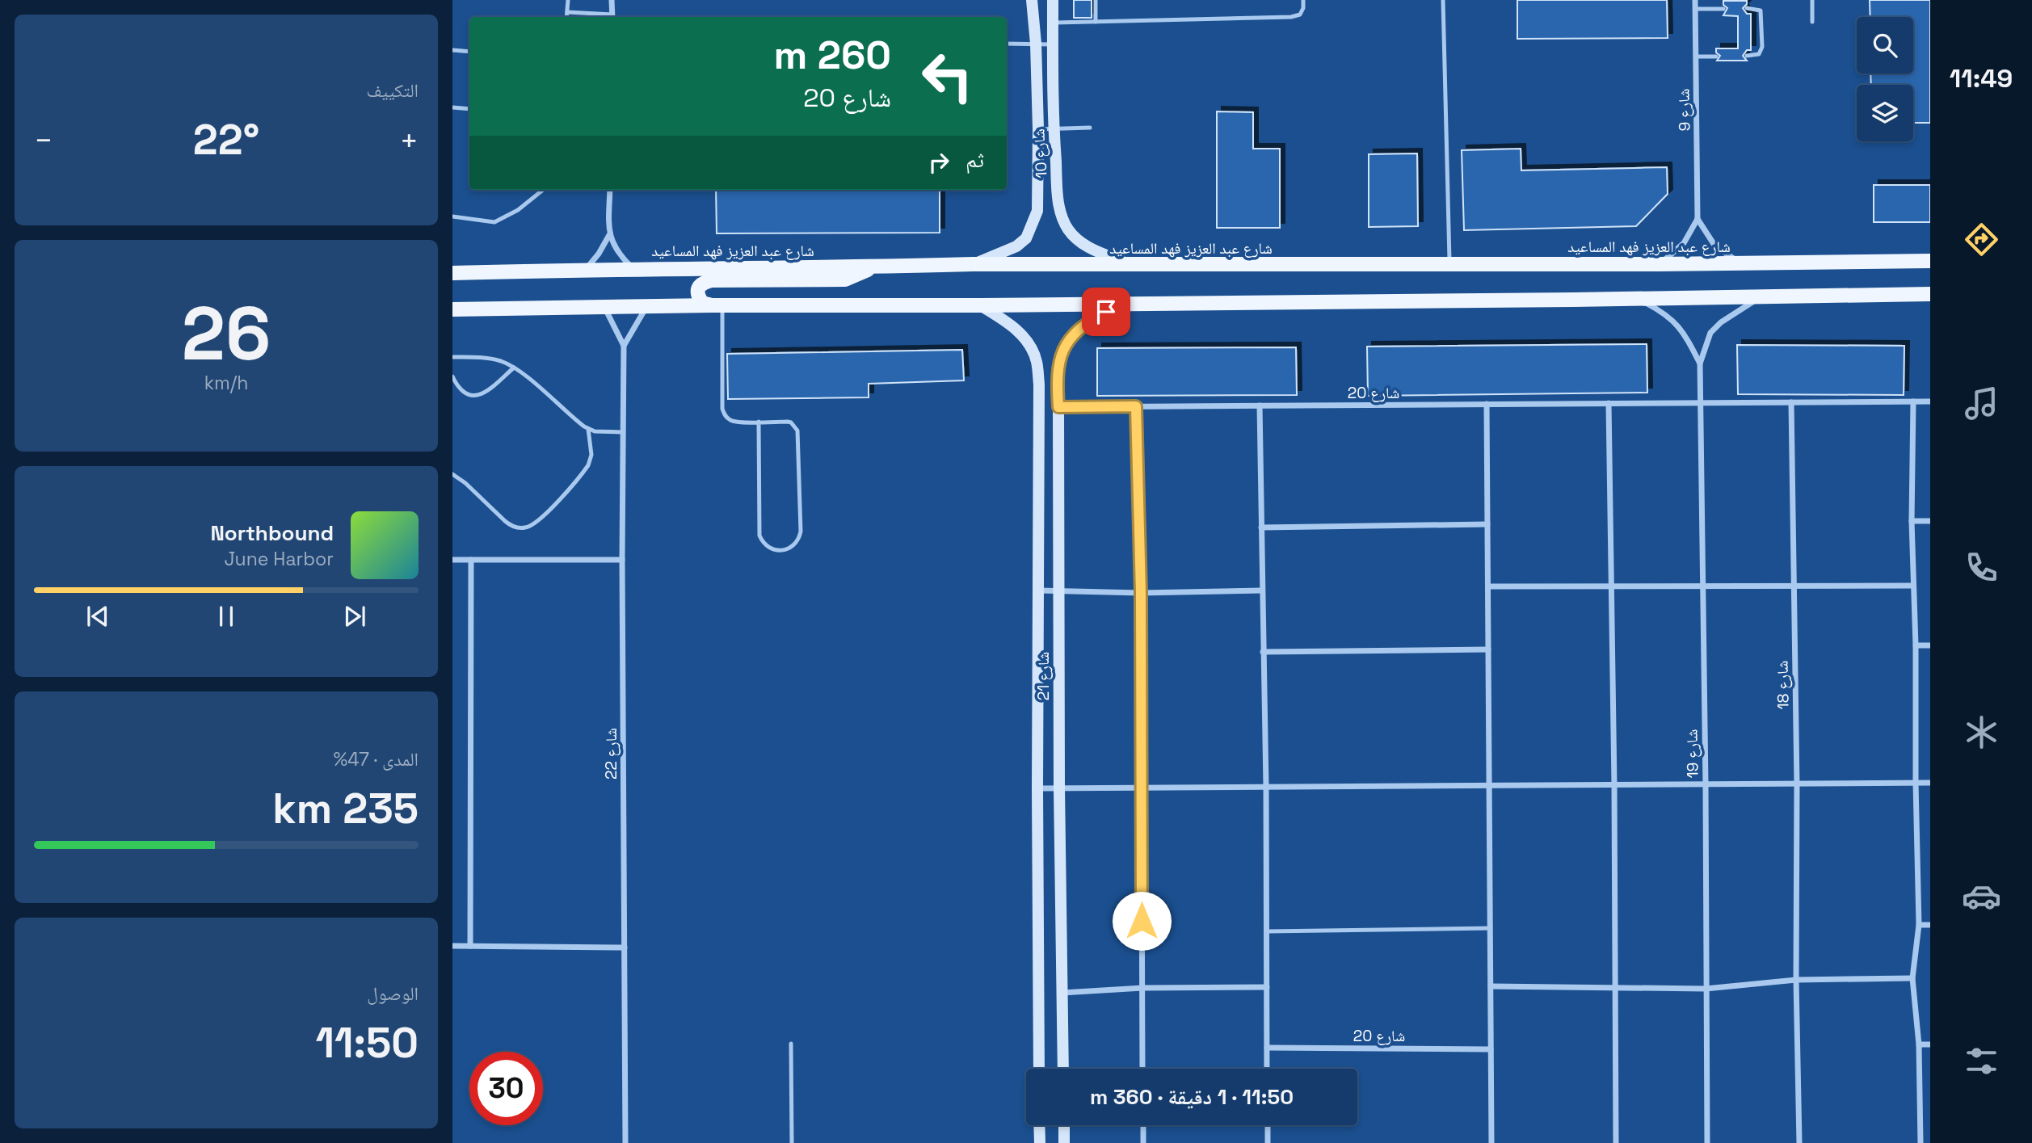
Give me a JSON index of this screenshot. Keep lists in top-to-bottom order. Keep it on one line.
{"streets":{"main road":["شارع عبد العزيز فهد المساعيد"],"street":["شارع 9","شارع 10","شارع 20","شارع 21","شارع 18","شارع 22","شارع 19"]},"crossings":[["شارع 10","شارع عبد العزيز فهد المساعيد"],["شارع 20","شارع 21"],["شارع 20","شارع 19"]],"page":{"tabs":"11:49","tile":["التكييف",["26","km/h"],["المدى · 47%","235 km"],["الوصول","11:50"]],"turn":["260 m","شارع 20"],"heat":["−","22°","+"],"then":"ثم","song":["Northbound","June Harbor"],"limit":"30","trip":"11:50 · 1 دقيقة · 360 m"}}
